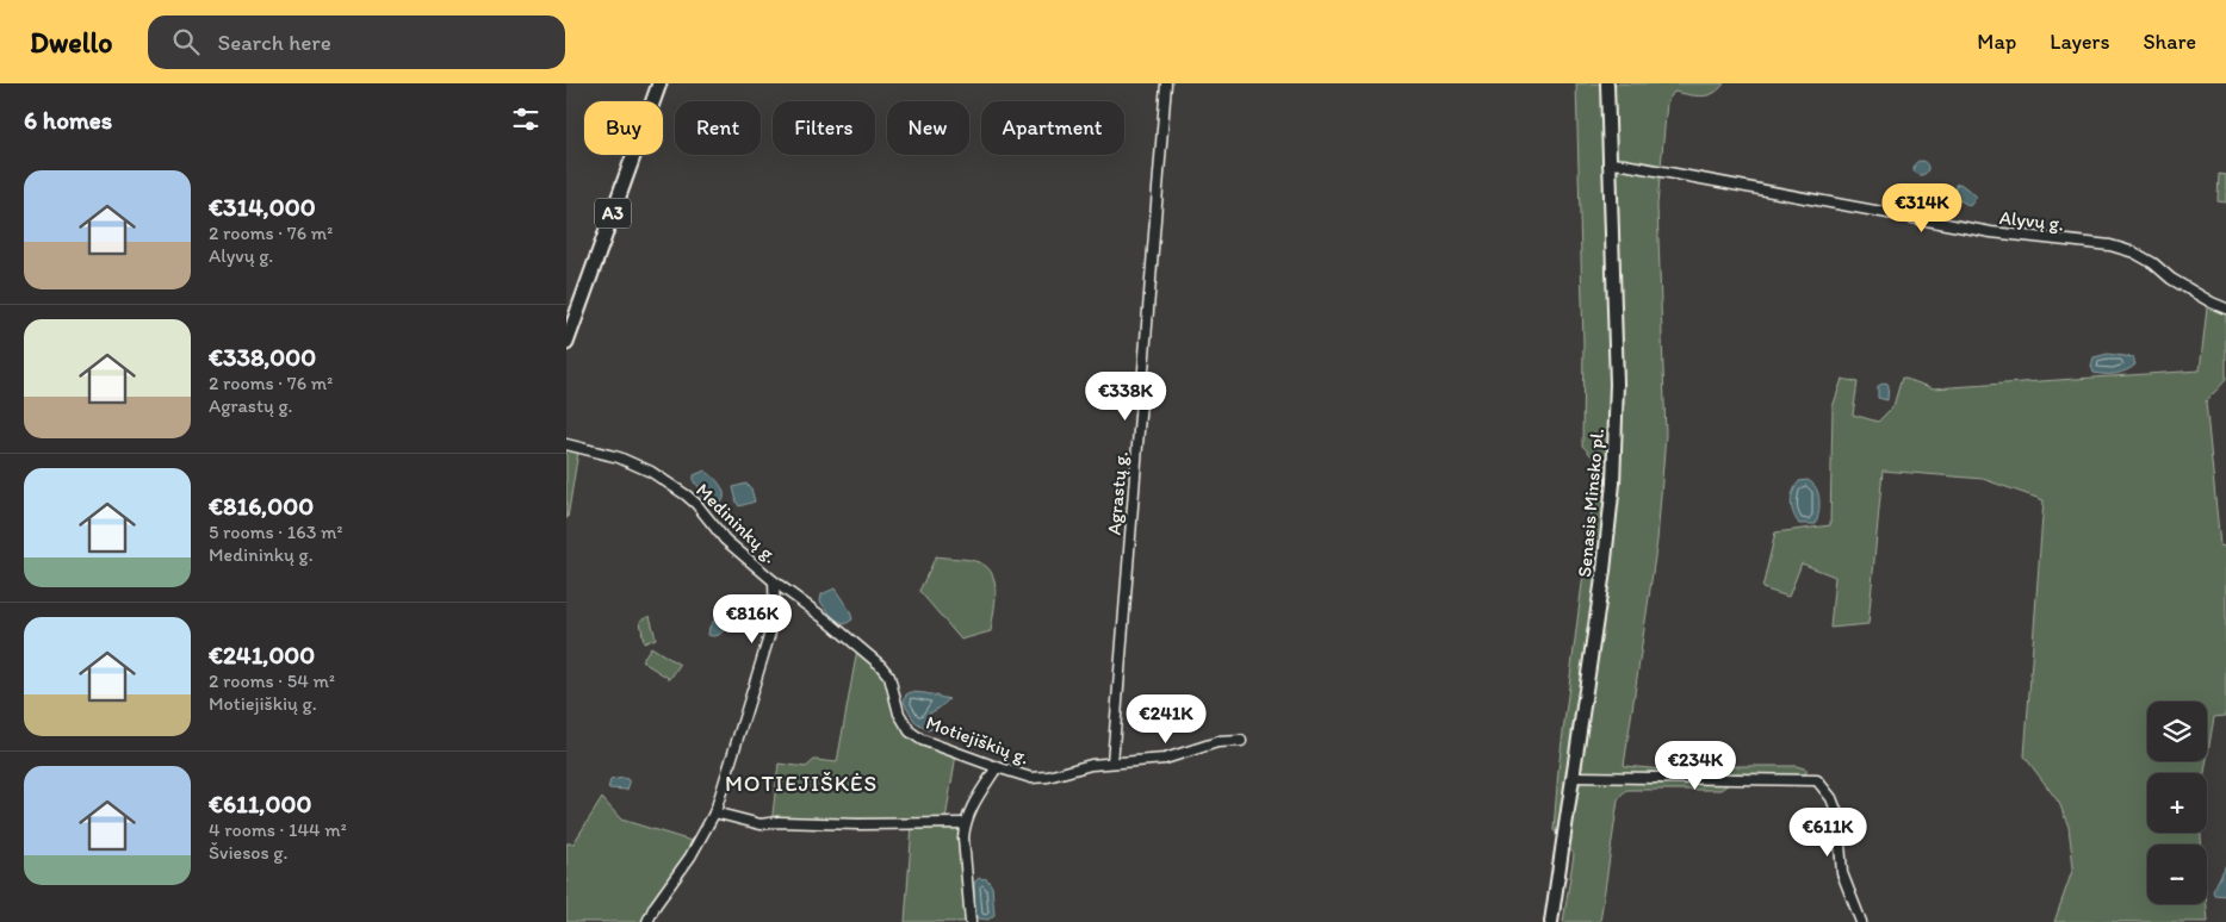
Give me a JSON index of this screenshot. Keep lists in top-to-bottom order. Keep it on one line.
{"streets":{"highway":["A3"],"main road":["Senasis Minsko pl."],"street":["Alyvų g.","Agrastų g.","Medininkų g.","Motiejiškių g."]},"crossings":[["Alyvų g.","Senasis Minsko pl."],["Agrastų g.","Motiejiškių g."],["Medininkų g.","Motiejiškių g."]],"districts":["MOTIEJIŠKĖS"],"page":{"header":"Dwello","search":"Search here","nav":["Map","Layers","Share"],"heading":"6 homes","chip":["Buy","Rent","Filters","New","Apartment"],"list":[{"name":"€314,000","note":"2 rooms · 76 m² · Alyvų g."},{"name":"€338,000","note":"2 rooms · 76 m² · Agrastų g."},{"name":"€816,000","note":"5 rooms · 163 m² · Medininkų g."},{"name":"€241,000","note":"2 rooms · 54 m² · Motiejiškių g."},{"name":"€611,000","note":"4 rooms · 144 m² · Šviesos g."}],"price":["€314K","€338K","€816K","€241K","€234K","€611K"],"map_buttons":["+","−"]}}
